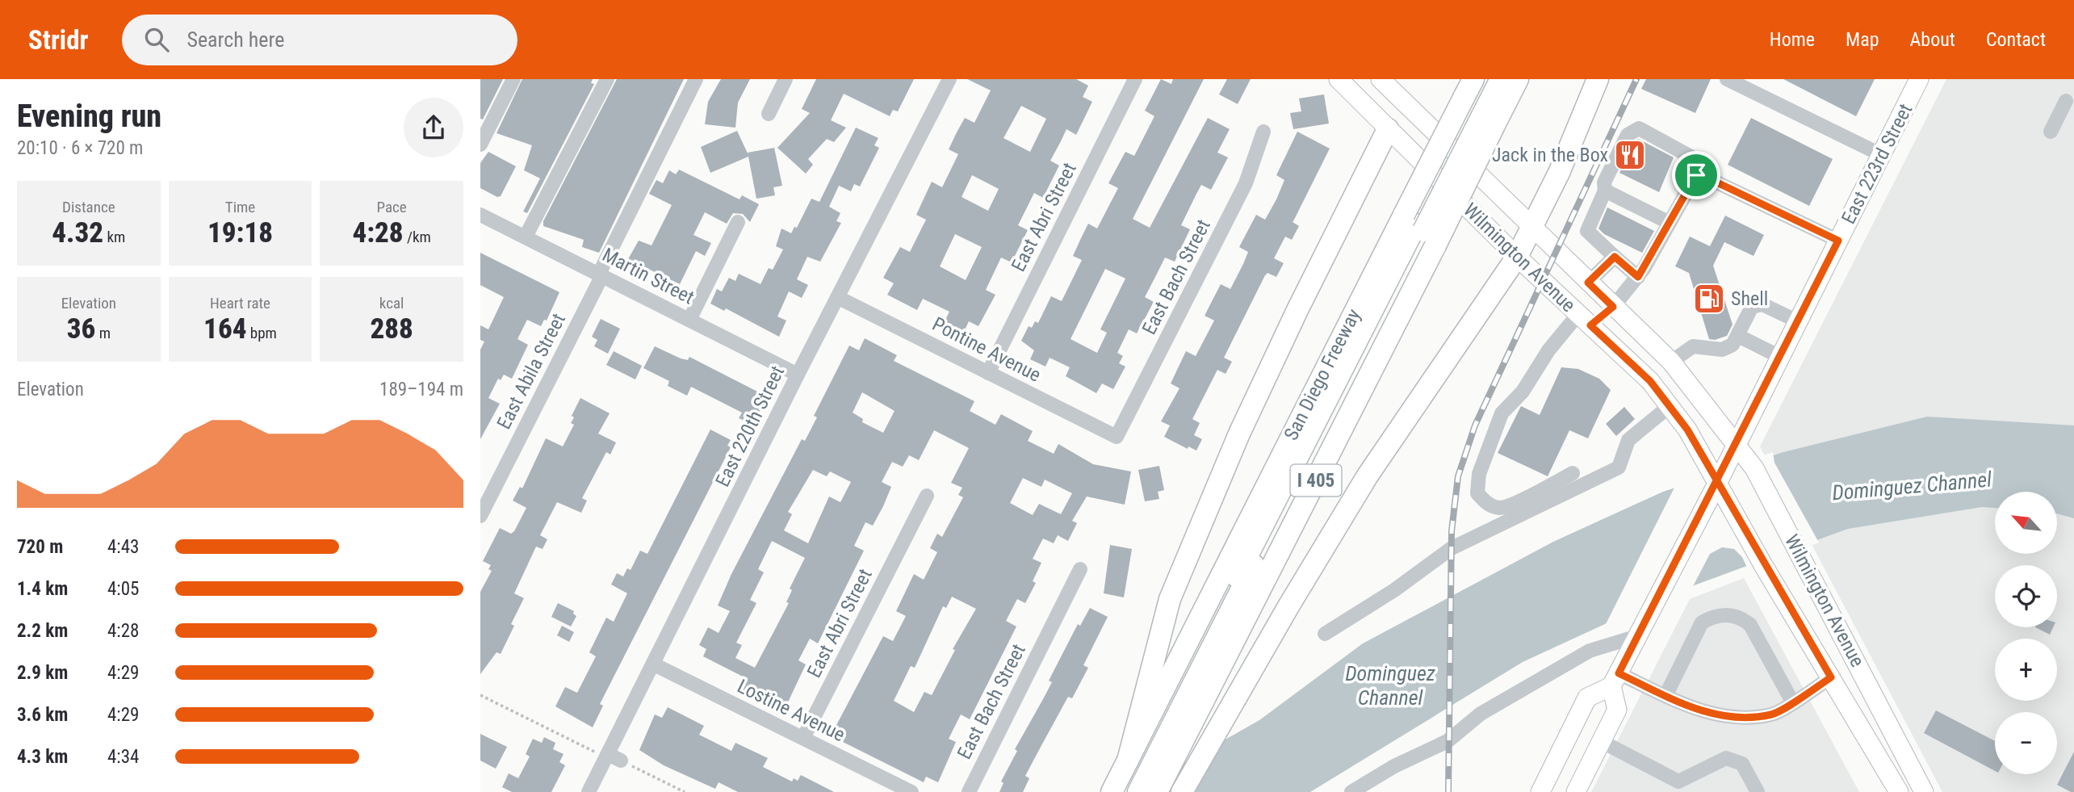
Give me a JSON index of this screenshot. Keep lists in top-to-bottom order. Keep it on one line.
{"streets":{"highway":["San Diego Freeway","I 405"],"main road":["East 223rd Street","Wilmington Avenue"],"street":["East Abri Street","Martin Street","East Bach Street","Pontine Avenue","East Abila Street","East 220th Street","Lostine Avenue"]},"crossings":[["East 223rd Street","Wilmington Avenue"],["East Abri Street","Pontine Avenue"],["East Abri Street","Lostine Avenue"],["Martin Street","East Abila Street"],["Martin Street","East 220th Street"],["East Bach Street","Pontine Avenue"],["Pontine Avenue","East 220th Street"],["East 220th Street","Lostine Avenue"]],"water":["Dominguez Channel"],"places":{"restaurant":["Jack in the Box"],"fuel station":["Shell"]},"north":"top left","page":{"header":"Stridr","search":"Search here","nav":["Home","Map","About","Contact"],"heading":["Evening run","20:10 · 6 × 720 m"],"stats":[["Distance","4.32 km"],["Time","19:18"],["Pace","4:28 /km"],["Elevation","36 m"],["Heart rate","164 bpm"],["kcal","288"]],"chart":["Elevation","189–194 m"],"map_buttons":["+","−"],"list":[{"name":"720 m","note":"4:43"},{"name":"1.4 km","note":"4:05"},{"name":"2.2 km","note":"4:28"},{"name":"2.9 km","note":"4:29"},{"name":"3.6 km","note":"4:29"},{"name":"4.3 km","note":"4:34"}]}}
